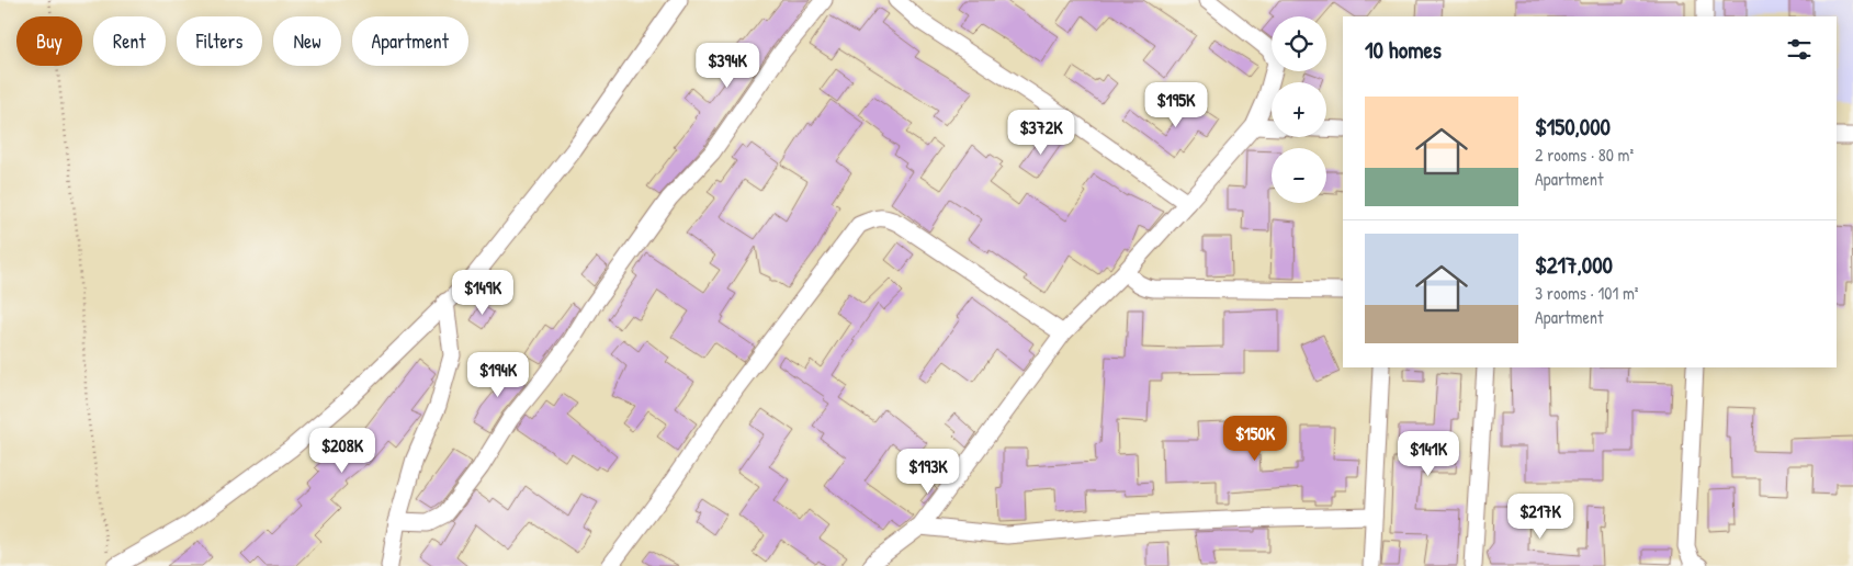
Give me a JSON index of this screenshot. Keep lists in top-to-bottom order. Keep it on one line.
{"page":{"map_buttons":["+","−"],"chip":["Buy","Rent","Filters","New","Apartment"],"heading":"10 homes","price":["$394K","$195K","$372K","$149K","$194K","$150K","$208K","$141K","$193K","$217K"],"list":[{"name":"$150,000","note":"2 rooms · 80 m² · Apartment"},{"name":"$217,000","note":"3 rooms · 101 m² · Apartment"}]}}
